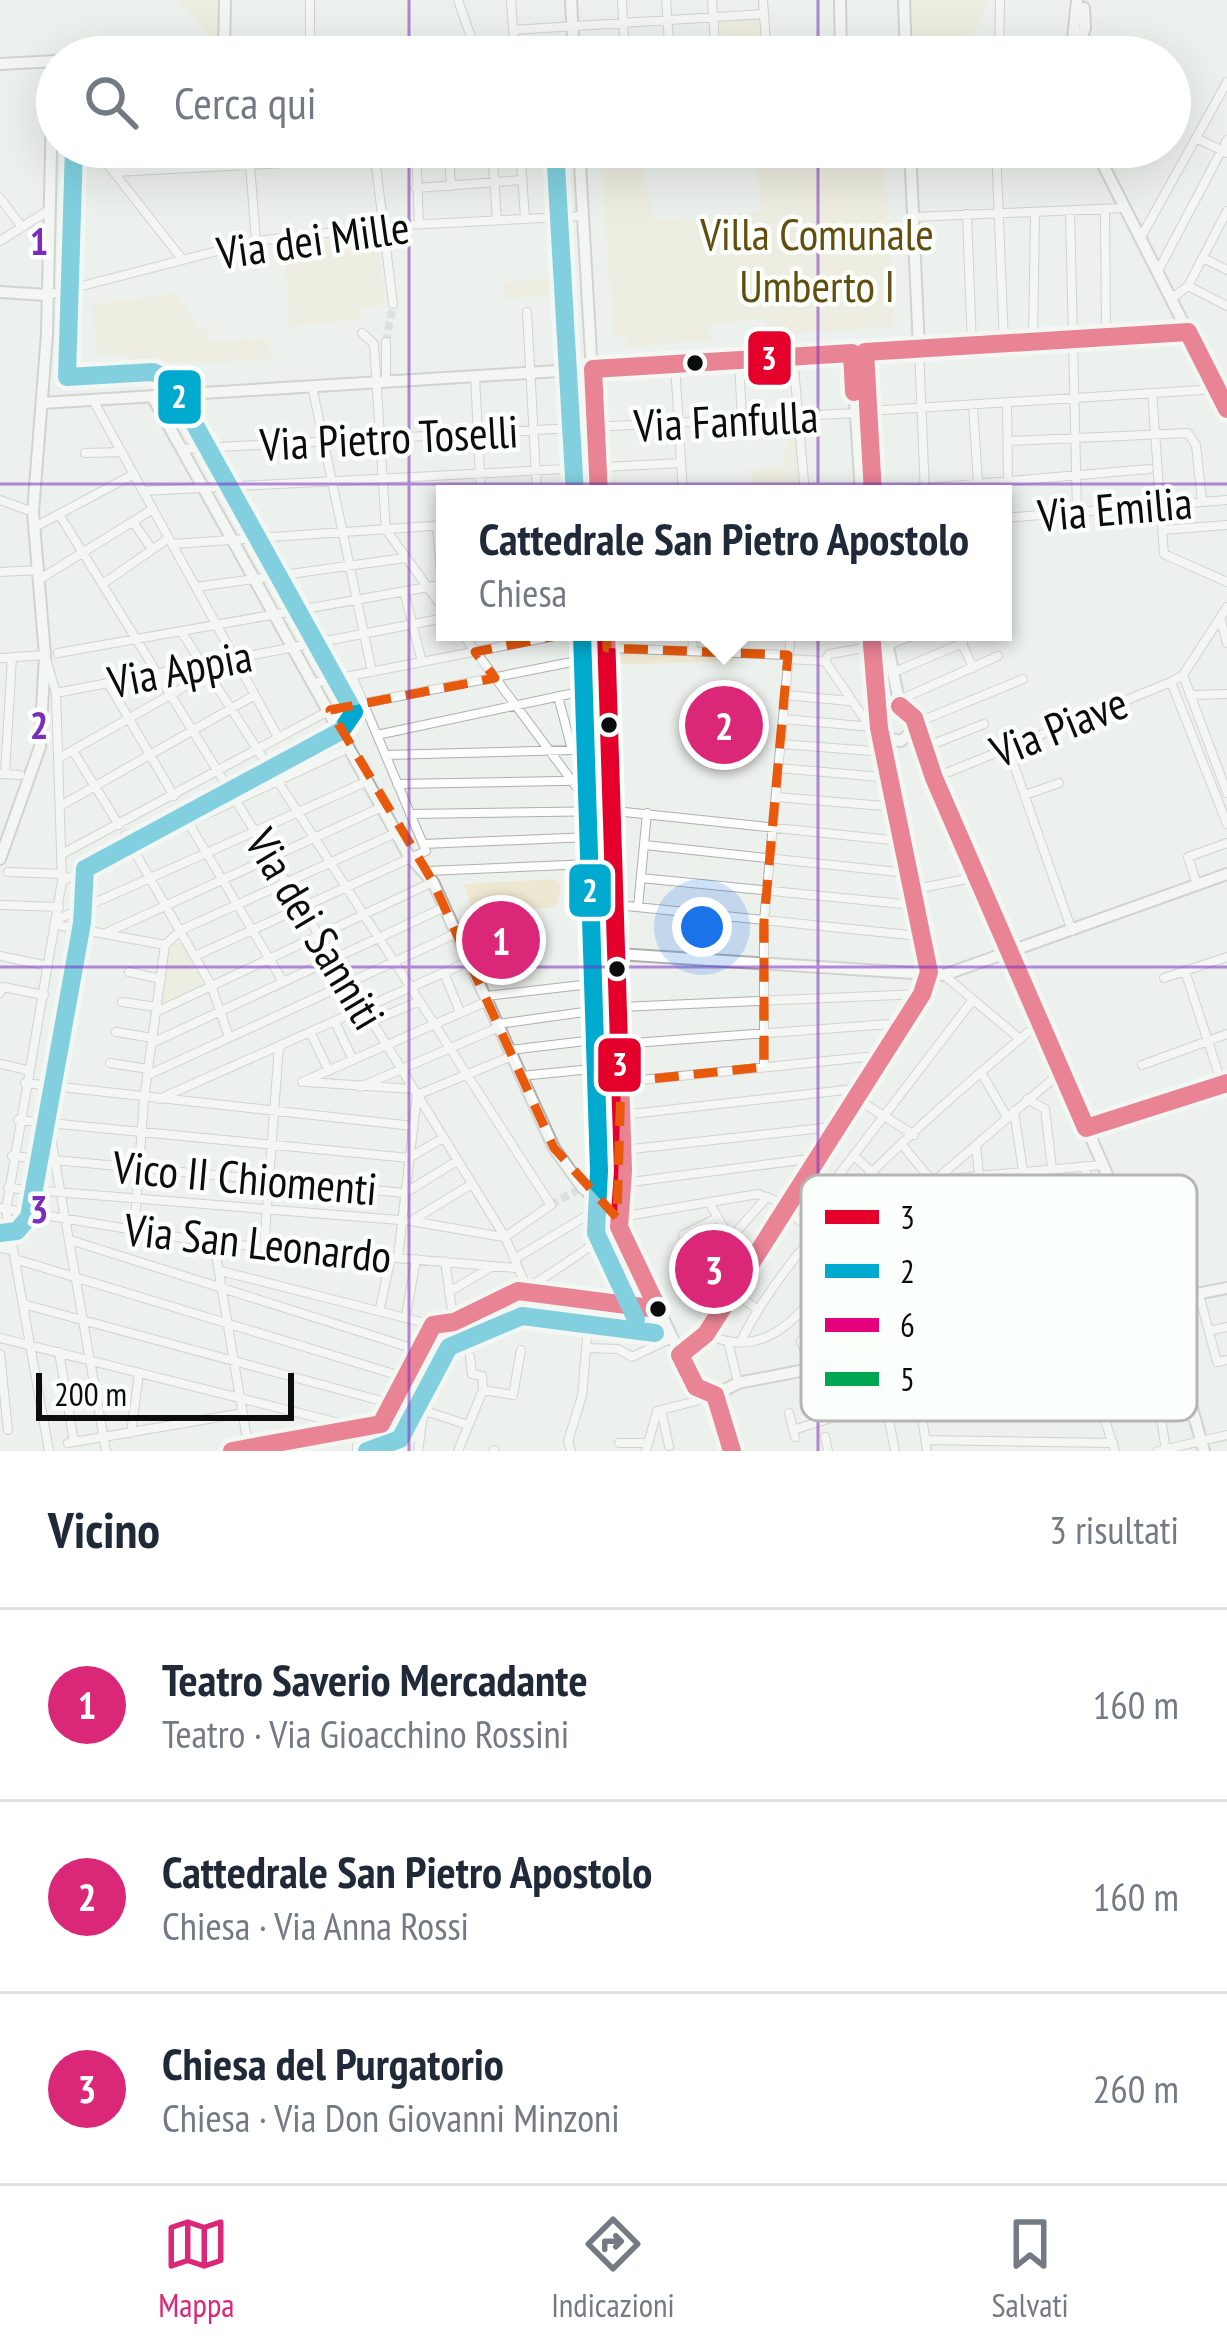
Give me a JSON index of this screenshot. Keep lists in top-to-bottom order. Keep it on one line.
{"streets":{"street":["Via dei Mille","Via Fanfulla","Via Pietro Toselli","Via Emilia","Via Appia","Via Piave","Via dei Sanniti","Vico II Chiomenti","Via San Leonardo"]},"crossings":[["Via Fanfulla","Via Pietro Toselli"],["Via Appia","Via dei Sanniti"],["Via dei Sanniti","Via San Leonardo"]],"parks":["Villa Comunale Umberto I"],"lines":["transit line 2","transit line 3"],"legend":["3","2","6","5"],"scale_bar":"200 m","page":{"search":"Cerca qui","popup":["Cattedrale San Pietro Apostolo","Chiesa"],"pins":["2","1","3"],"scale":"200 m","heading":["Vicino","3 risultati"],"list":[{"mark":"1","name":"Teatro Saverio Mercadante","note":"Teatro · Via Gioacchino Rossini","value":"160 m"},{"mark":"2","name":"Cattedrale San Pietro Apostolo","note":"Chiesa · Via Anna Rossi","value":"160 m"},{"mark":"3","name":"Chiesa del Purgatorio","note":"Chiesa · Via Don Giovanni Minzoni","value":"260 m"}],"nav":["Mappa","Indicazioni","Salvati"]},"grid":{"rows":["1","2","3"]}}
